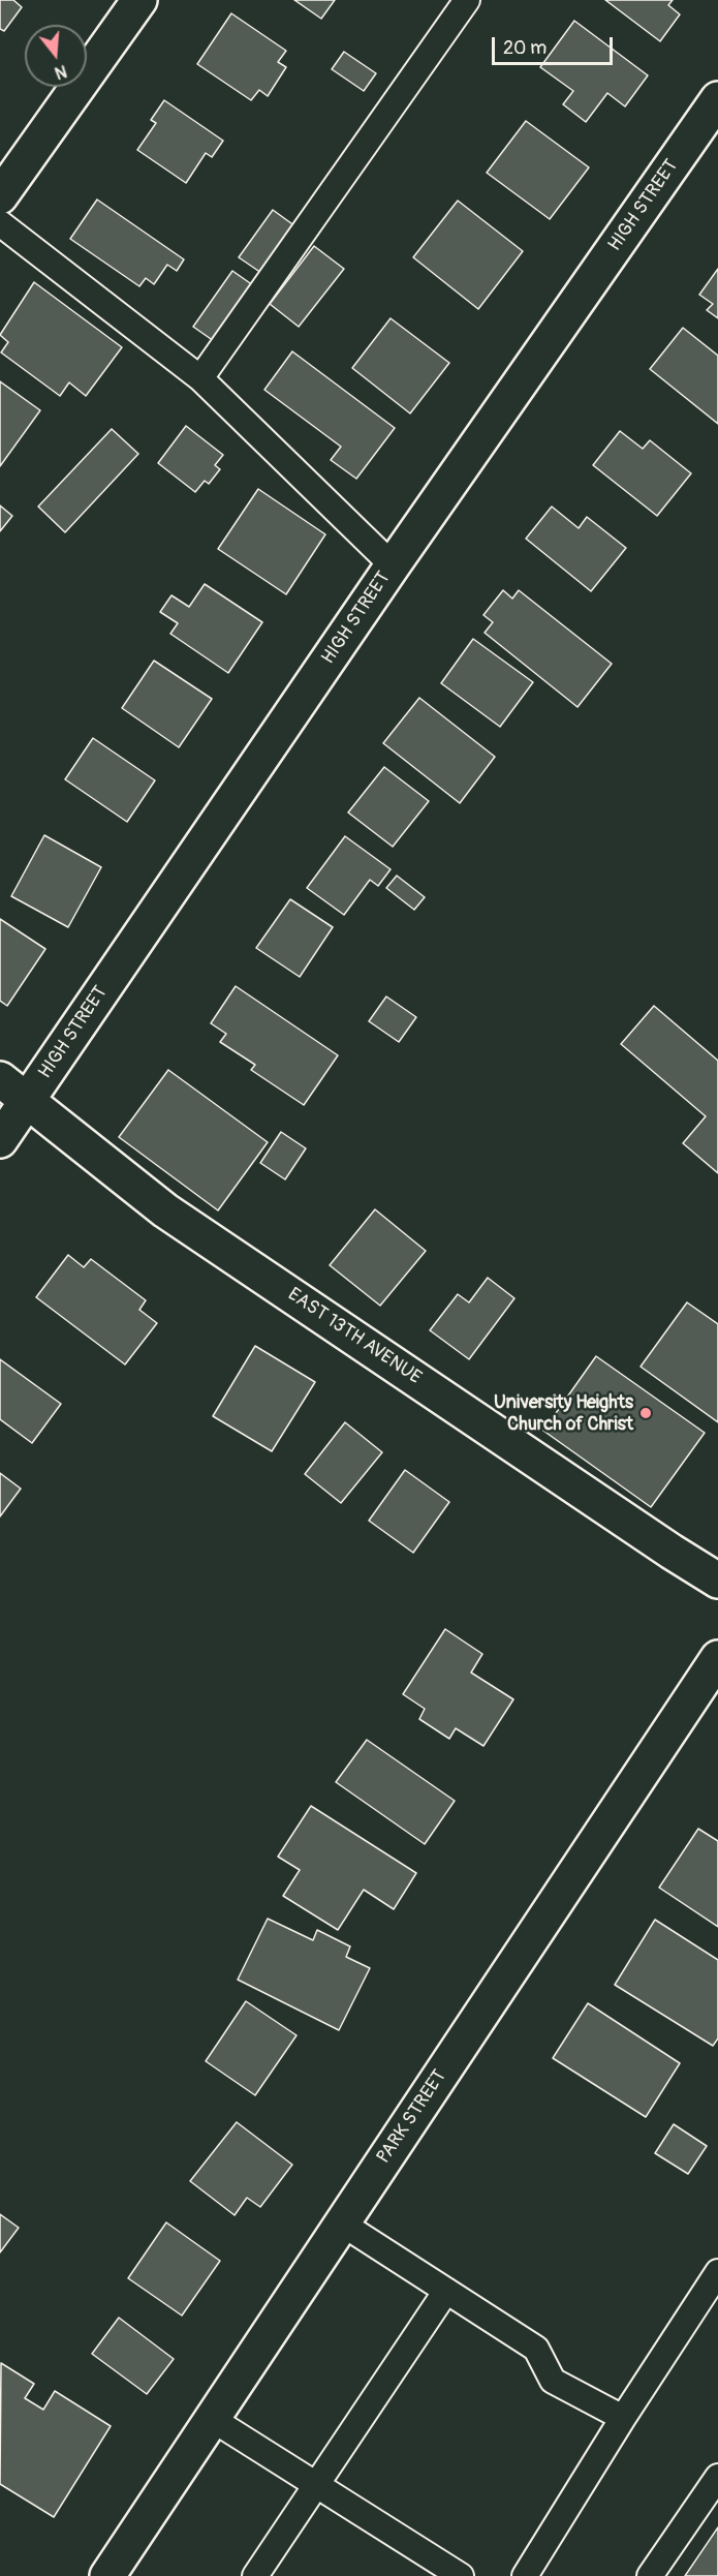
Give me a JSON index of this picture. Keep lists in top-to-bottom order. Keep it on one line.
{"streets":{"street":["HIGH STREET","EAST 13TH AVENUE","PARK STREET"]},"crossings":[["HIGH STREET","EAST 13TH AVENUE"]],"places":["University Heights Church of Christ"],"scale_bar":"20 m","north":"bottom"}
